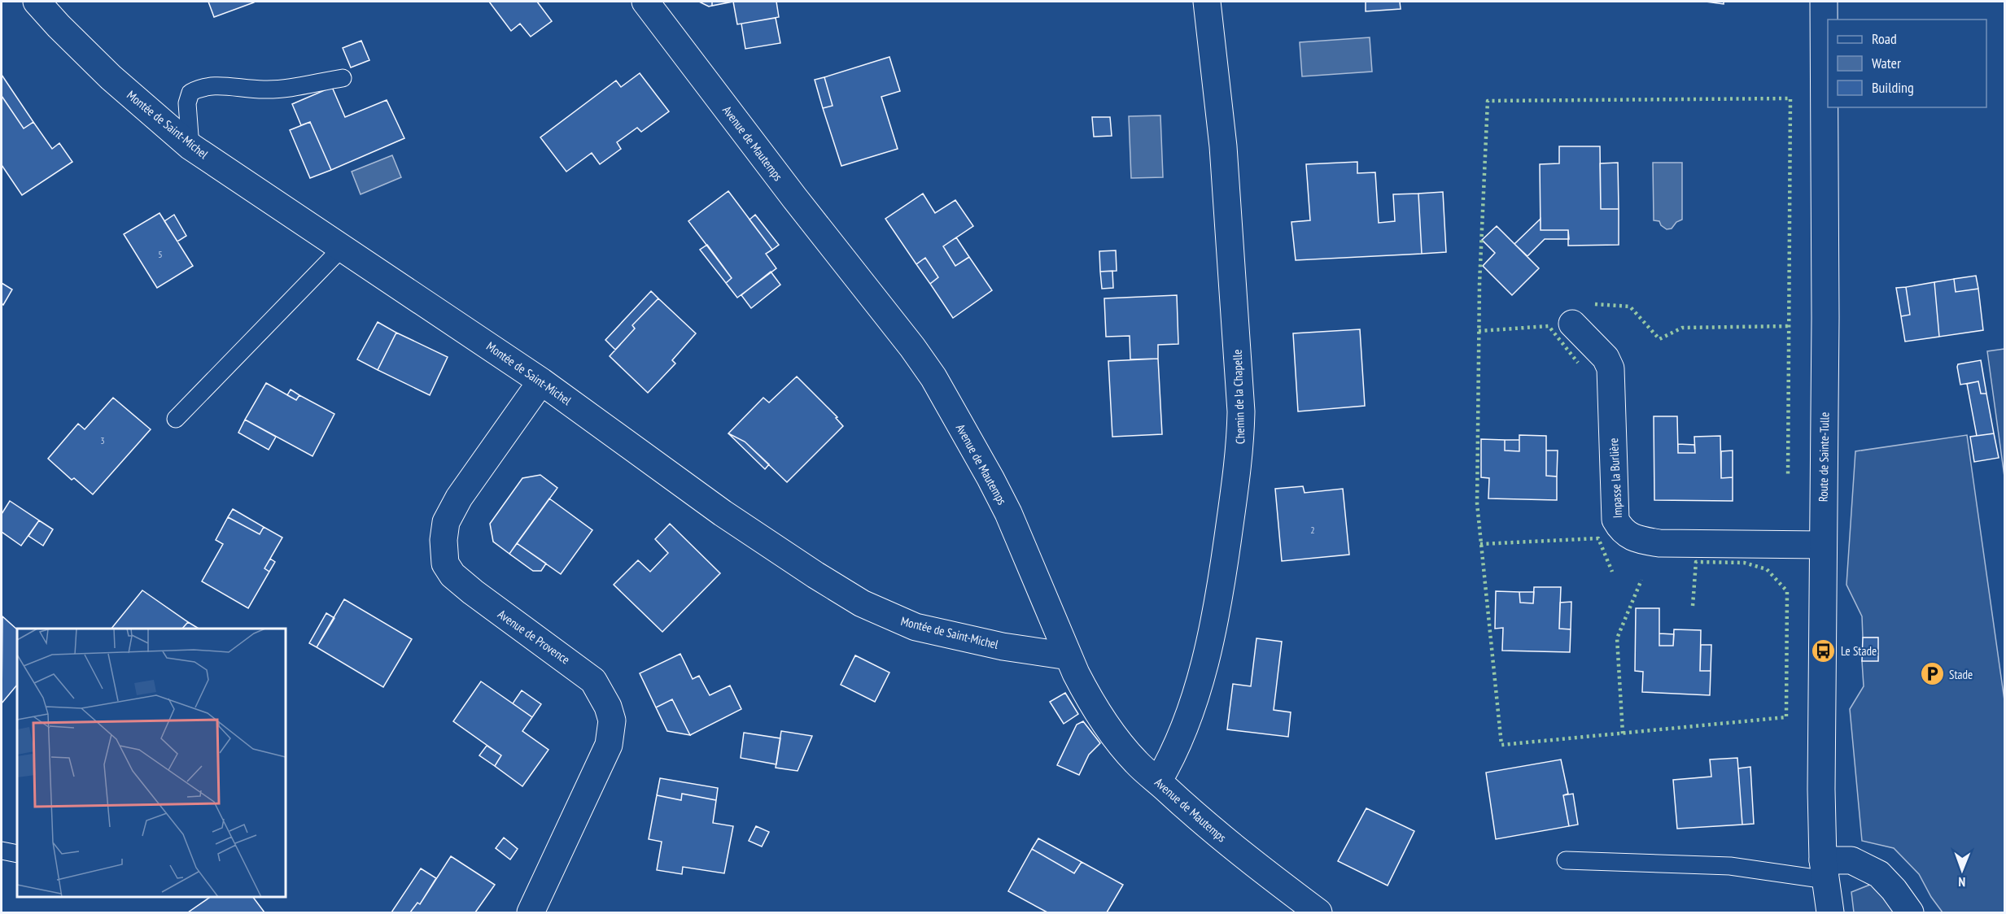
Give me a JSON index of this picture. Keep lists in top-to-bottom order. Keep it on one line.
{"streets":{"street":["Montée de Saint-Michel","Avenue de Mautemps","Chemin de la Chapelle","Route de Sainte-Tulle","Impasse la Burlière","Avenue de Provence"]},"crossings":[["Montée de Saint-Michel","Avenue de Mautemps"],["Montée de Saint-Michel","Avenue de Provence"],["Avenue de Mautemps","Chemin de la Chapelle"],["Route de Sainte-Tulle","Impasse la Burlière"]],"places":{"bus stop":["Le Stade"],"parking":["Stade"]},"house_numbers":["5","3","2"],"legend":["Road","Water","Building"],"north":"bottom"}
